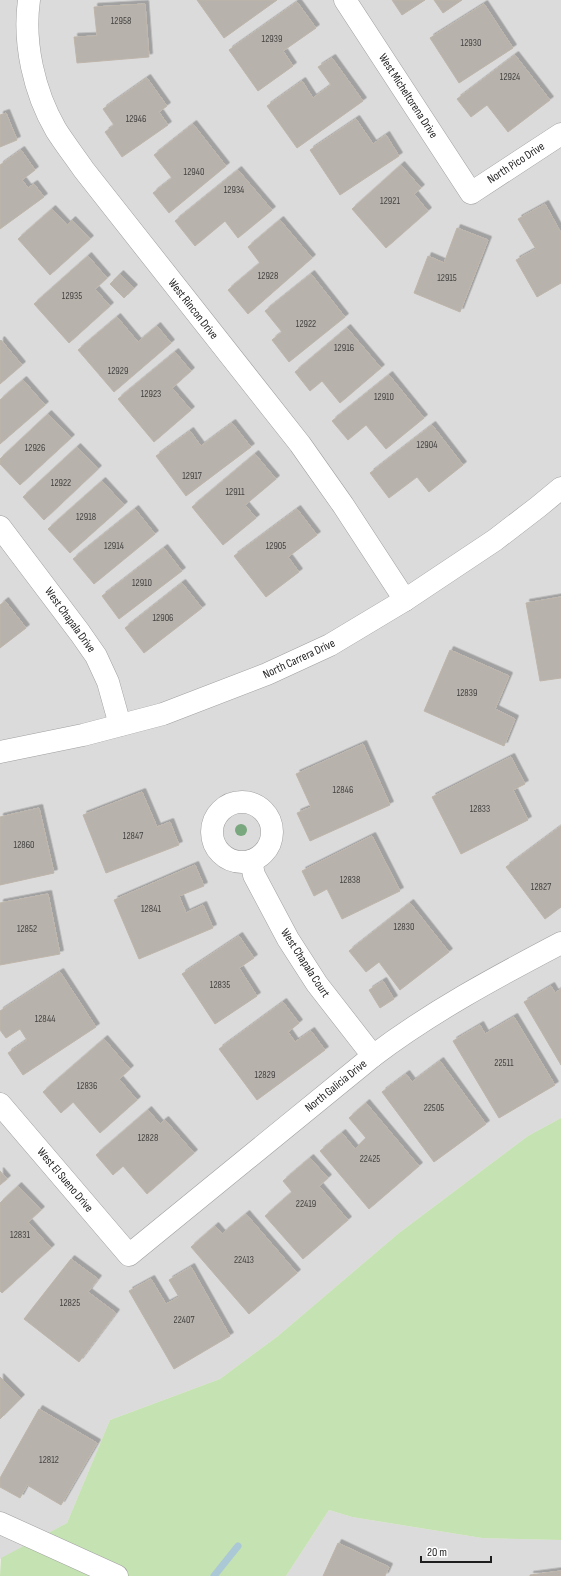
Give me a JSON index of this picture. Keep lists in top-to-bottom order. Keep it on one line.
{"streets":{"street":["West Micheltorena Drive","North Pico Drive","West Rincon Drive","West Chapala Drive","North Carrera Drive","West Chapala Court","North Galicia Drive","West El Sueno Drive"]},"crossings":[["West Micheltorena Drive","North Pico Drive"],["West Rincon Drive","North Carrera Drive"],["West Chapala Drive","North Carrera Drive"],["West Chapala Court","North Galicia Drive"],["North Galicia Drive","West El Sueno Drive"]],"house_numbers":["12958","12939","12930","12924","12946","12940","12934","12921","12928","12915","12935","12922","12916","12929","12923","12910","12904","12926","12917","12922","12911","12918","12914","12905","12910","12906","12839","12846","12833","12847","12860","12838","12827","12841","12830","12852","12835","12844","22511","12829","12836","22505","12828","22425","22419","12831","22413","12825","22407","12812"],"scale_bar":"20 m"}
